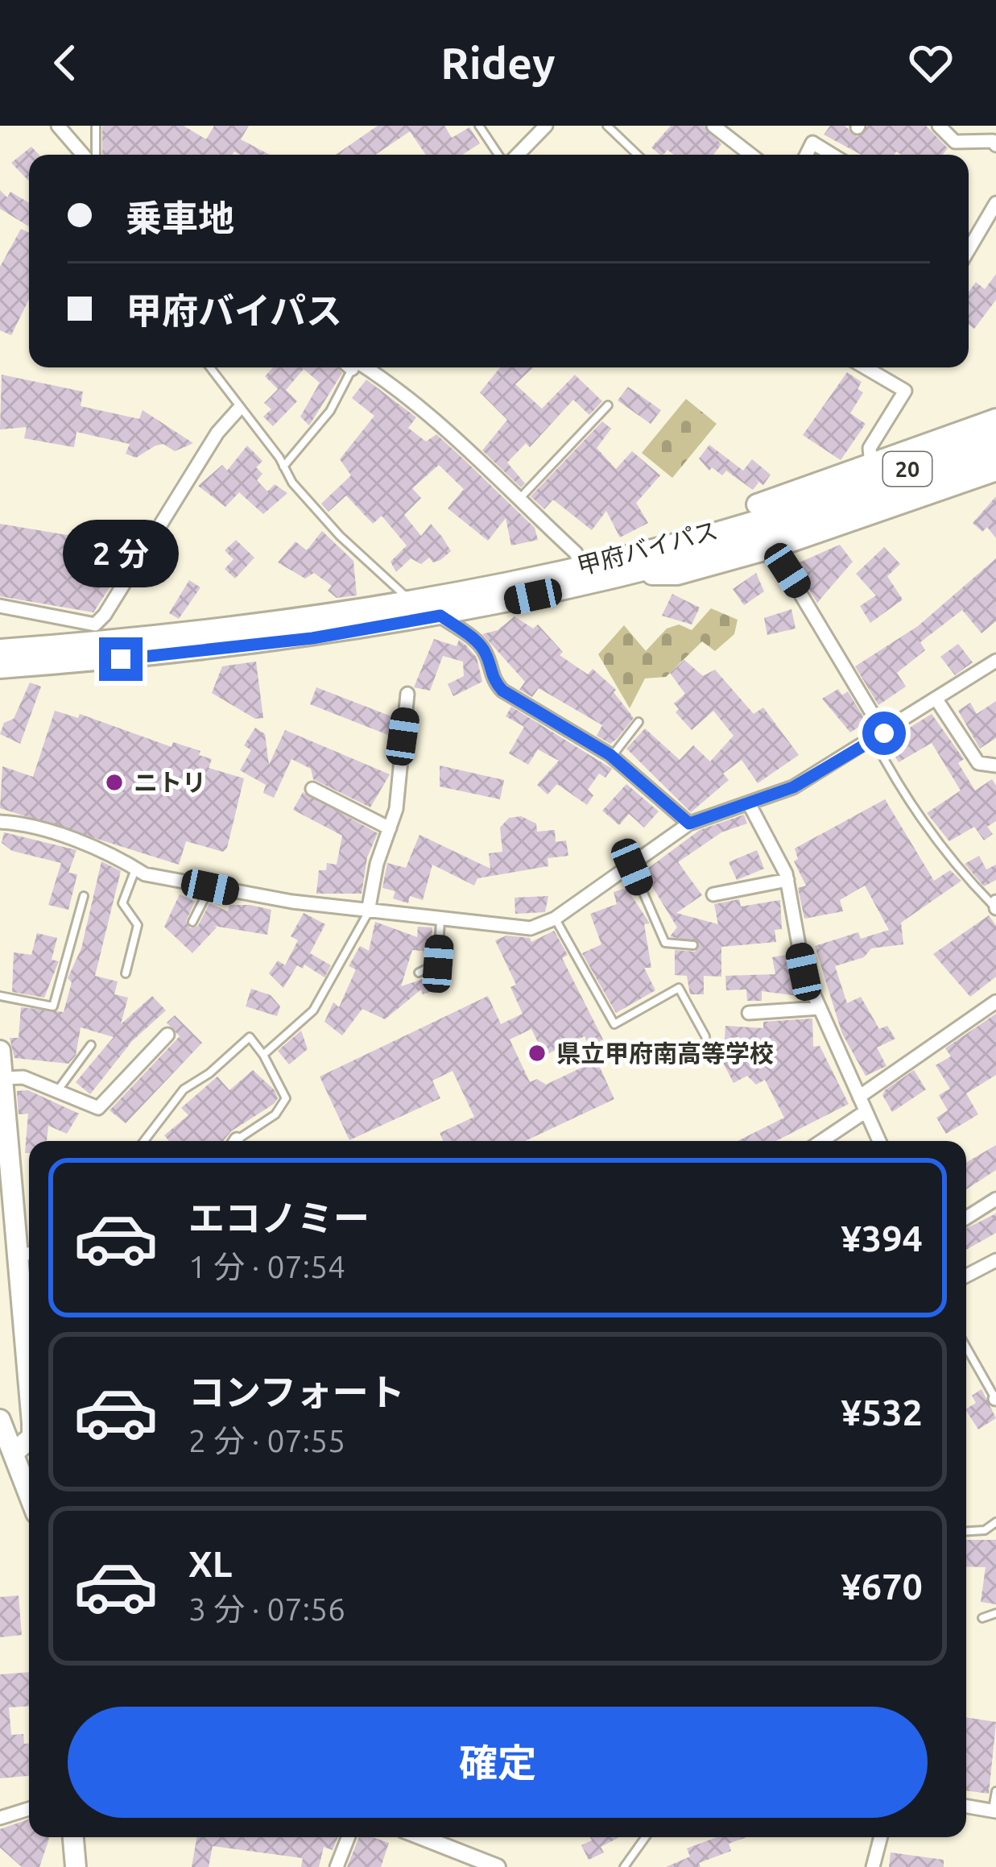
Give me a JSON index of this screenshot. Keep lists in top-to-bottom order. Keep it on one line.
{"streets":{"main road":["20","甲府バイパス"]},"places":["ニトリ","県立甲府南高等学校"],"page":{"header":"Ridey","banner":["乗車地","甲府バイパス"],"bubble":"2 分","list":[{"name":"エコノミー","note":"1 分 · 07:54","value":"¥394"},{"name":"コンフォート","note":"2 分 · 07:55","value":"¥532"},{"name":"XL","note":"3 分 · 07:56","value":"¥670"}],"buttons":"確定"}}
